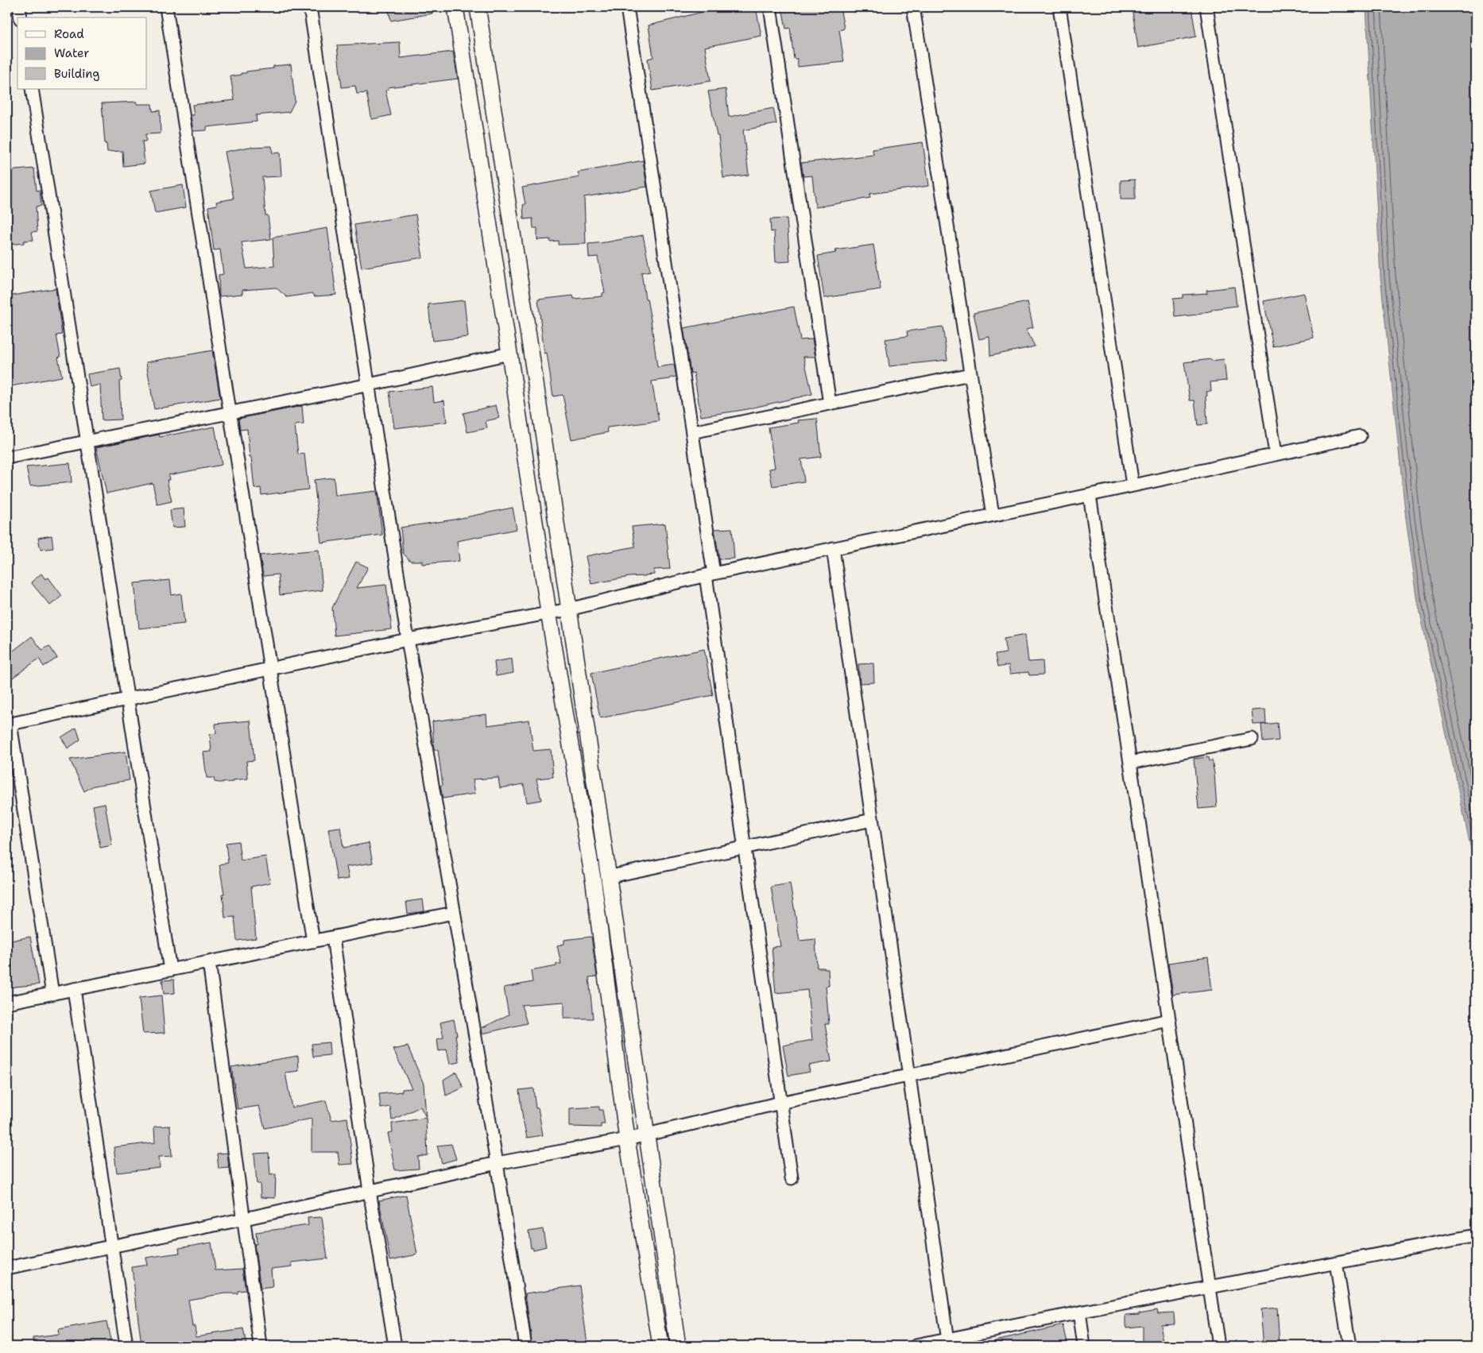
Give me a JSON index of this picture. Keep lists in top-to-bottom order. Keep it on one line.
{"legend":["Road","Water","Building"]}
